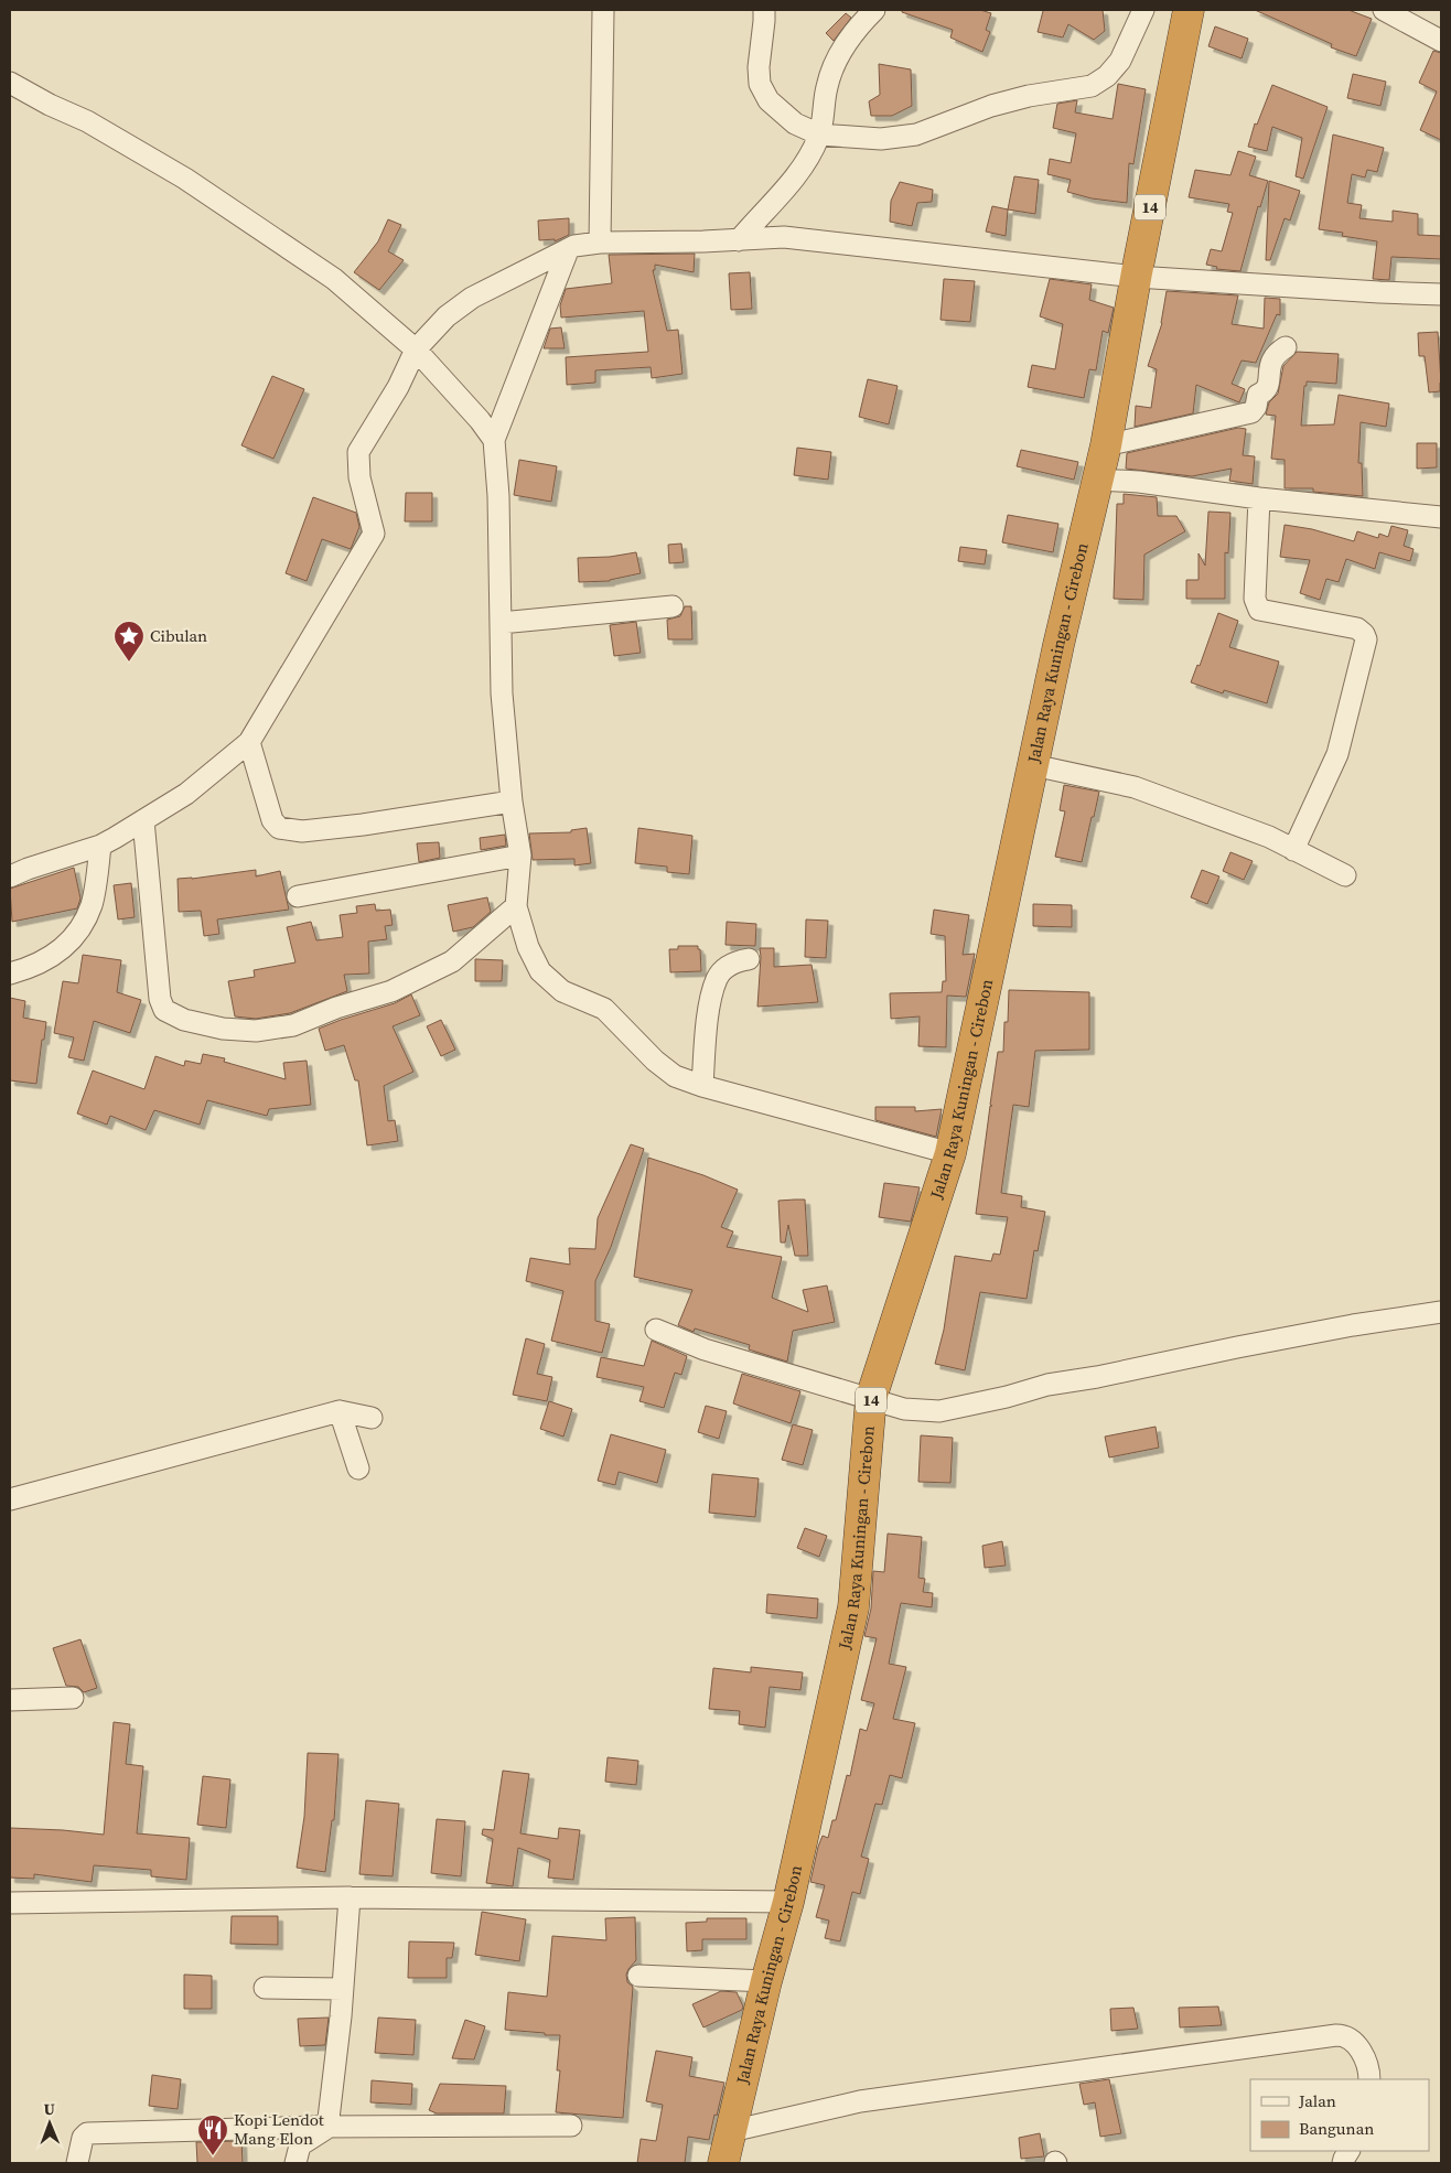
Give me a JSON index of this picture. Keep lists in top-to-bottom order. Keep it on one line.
{"streets":{"highway":["14","Jalan Raya Kuningan - Cirebon"]},"places":{"place":["Cibulan"],"restaurant":["Kopi Lendot Mang Elon"]},"legend":["Jalan","Bangunan"],"north":"top"}
